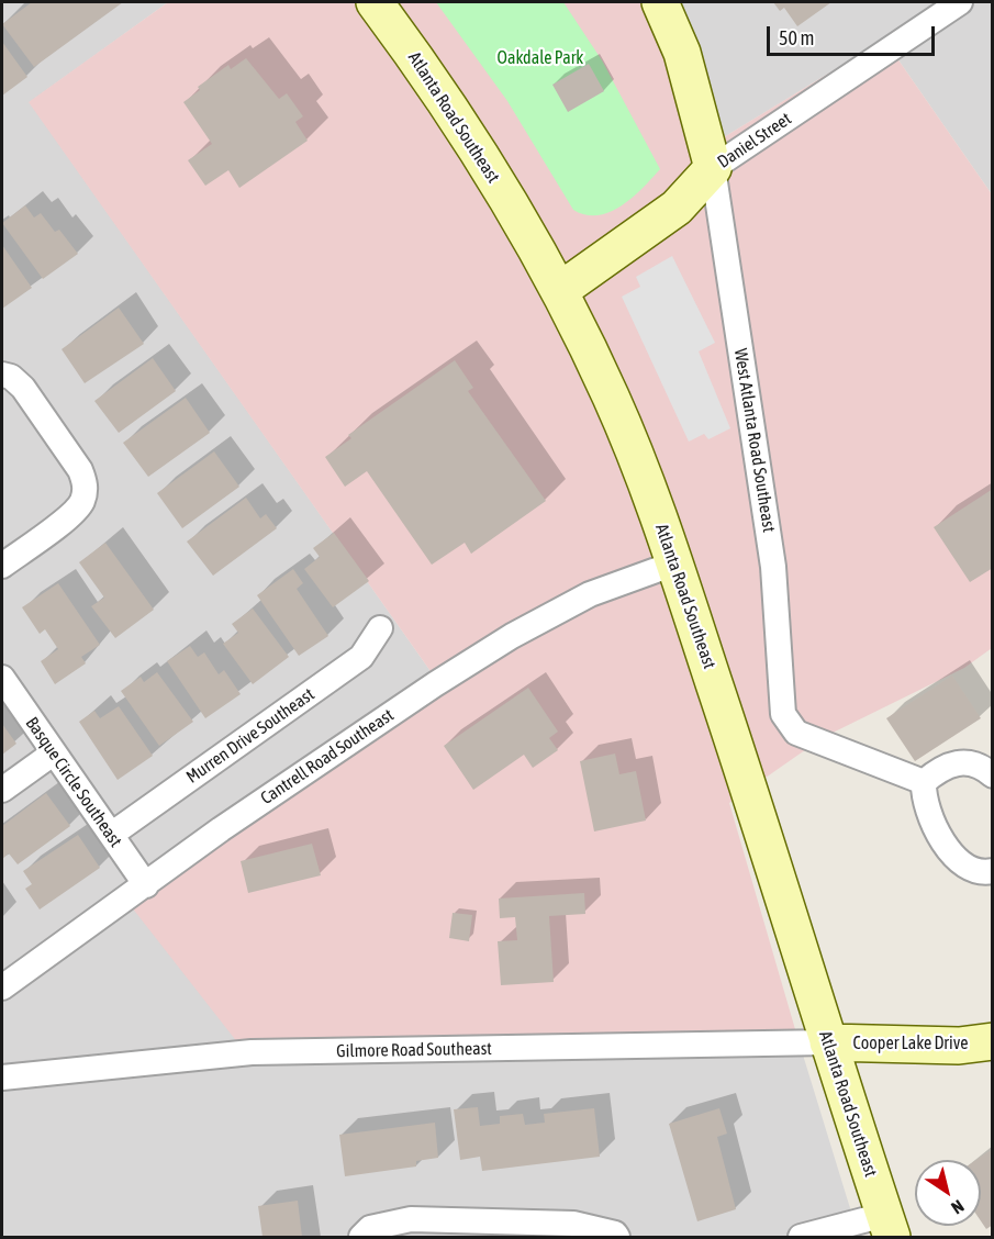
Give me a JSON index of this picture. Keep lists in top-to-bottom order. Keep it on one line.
{"streets":{"main road":["Atlanta Road Southeast","Daniel Street","Cooper Lake Drive"],"street":["West Atlanta Road Southeast","Murren Drive Southeast","Cantrell Road Southeast","Basque Circle Southeast","Gilmore Road Southeast"]},"crossings":[["Atlanta Road Southeast","Daniel Street"],["Atlanta Road Southeast","Cantrell Road Southeast"],["Atlanta Road Southeast","Cooper Lake Drive"],["Atlanta Road Southeast","Gilmore Road Southeast"],["Daniel Street","West Atlanta Road Southeast"],["Murren Drive Southeast","Basque Circle Southeast"],["Cantrell Road Southeast","Basque Circle Southeast"],["Cooper Lake Drive","Gilmore Road Southeast"]],"parks":["Oakdale Park"],"scale_bar":"50 m","north":"bottom right"}
